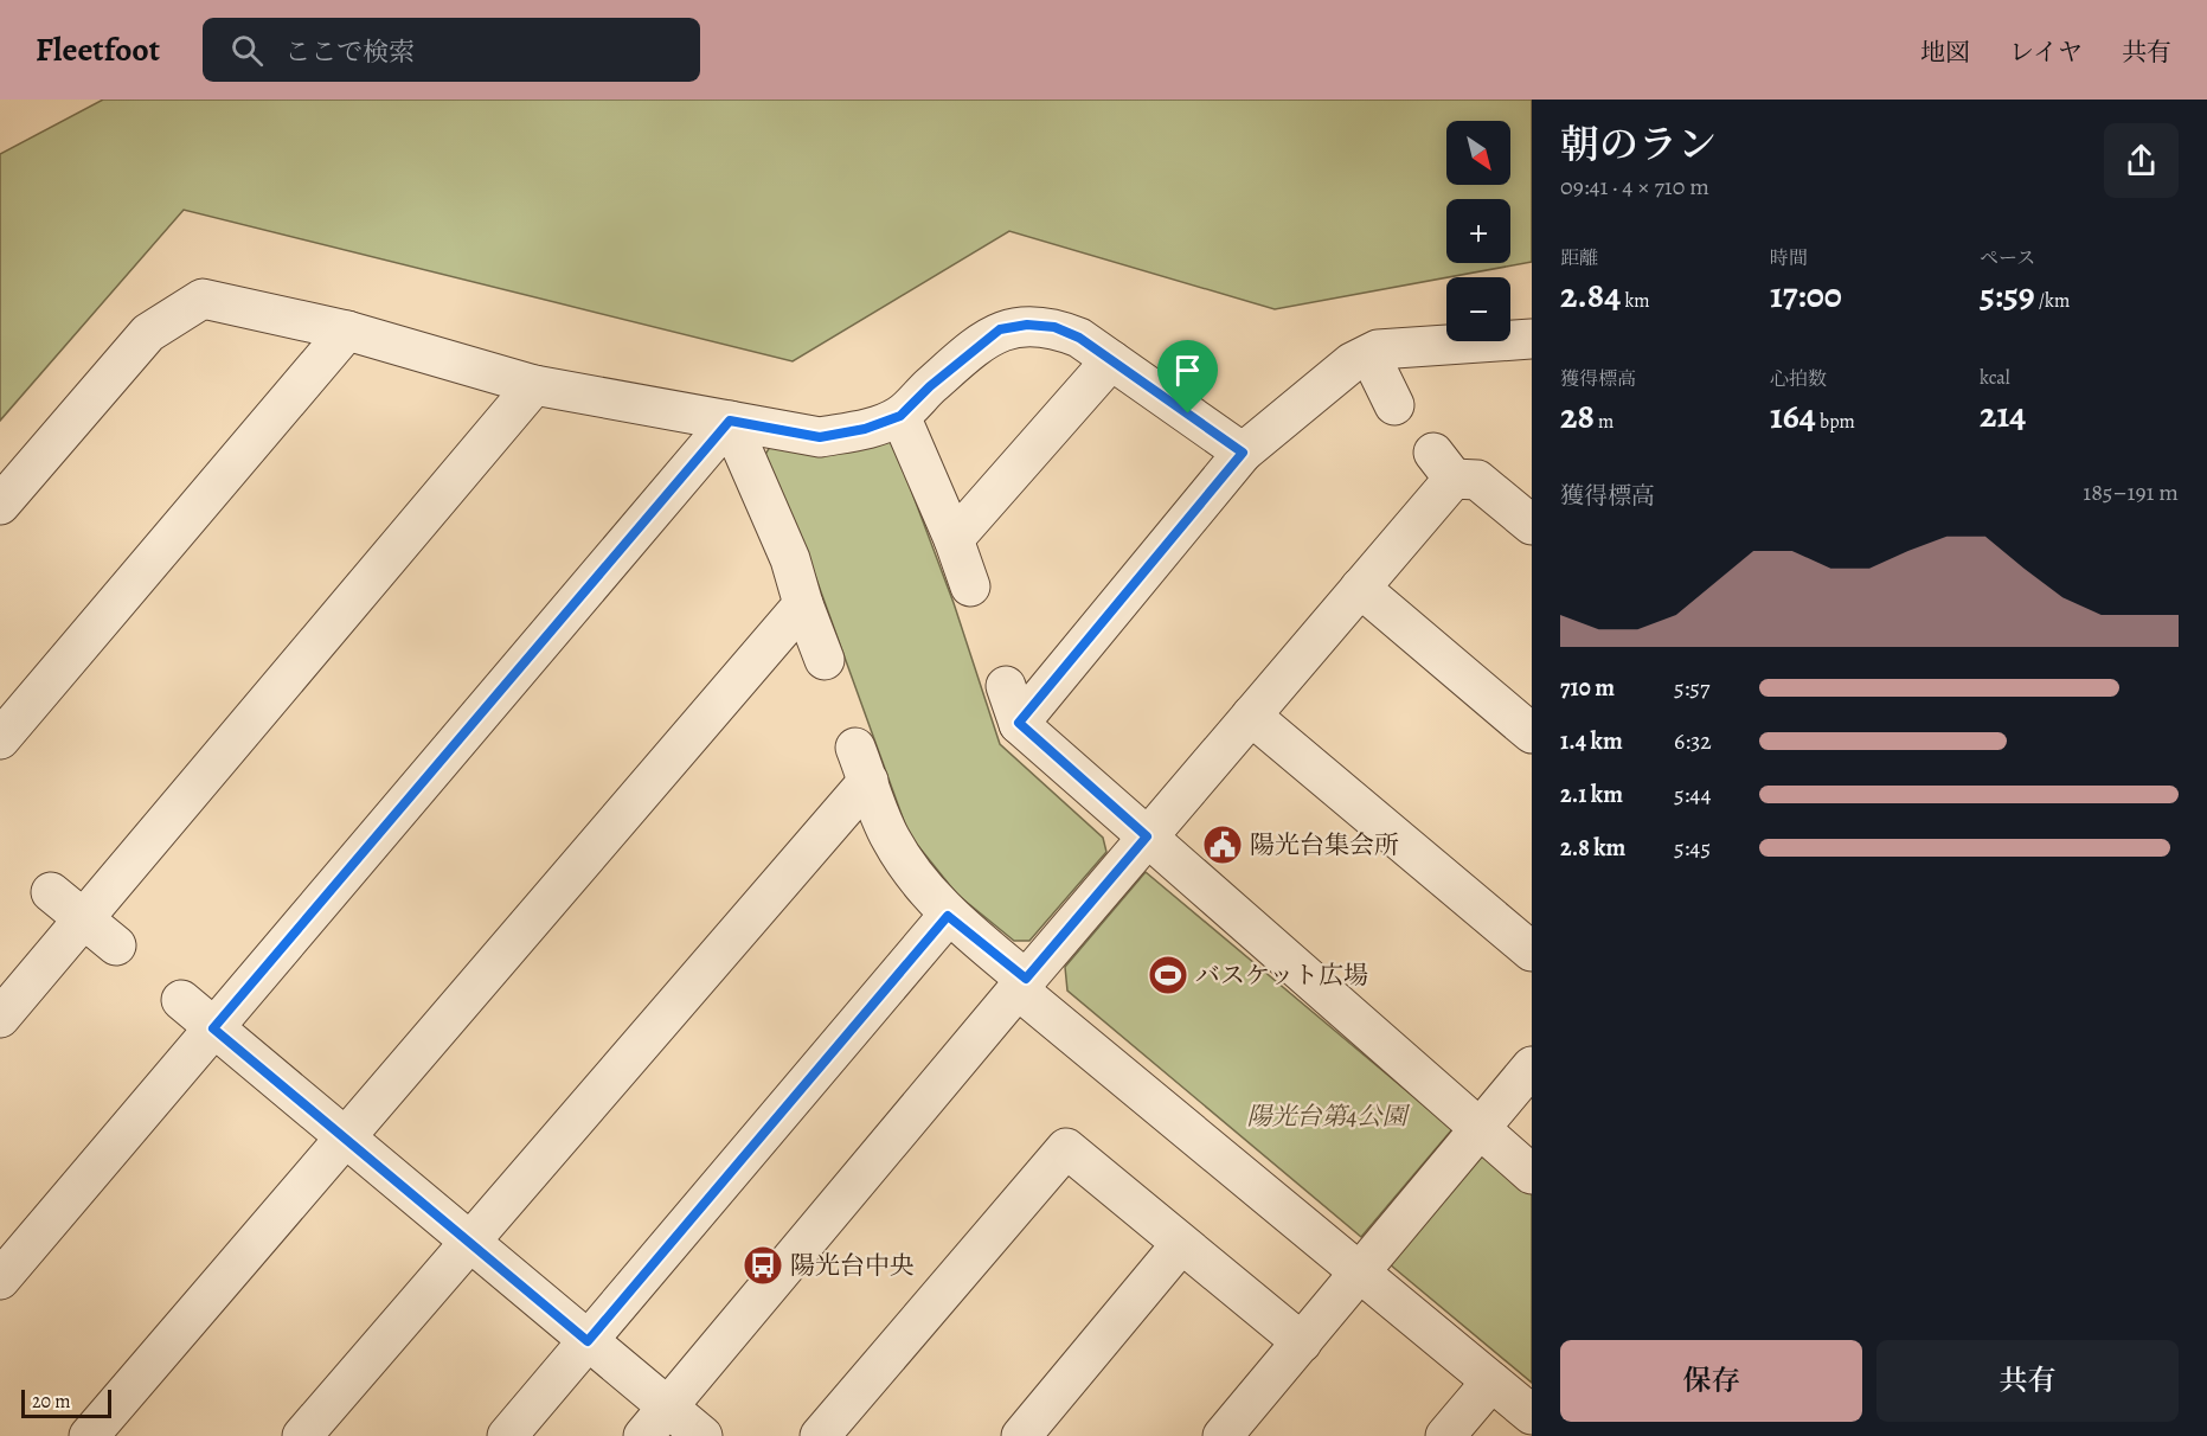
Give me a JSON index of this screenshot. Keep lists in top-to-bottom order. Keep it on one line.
{"parks":["陽光台第4公園"],"places":{"public building":["陽光台集会所"],"sports":["バスケット広場"],"bus stop":["陽光台中央"]},"scale_bar":"20 m","north":"bottom right","page":{"header":"Fleetfoot","search":"ここで検索","nav":["地図","レイヤ","共有"],"heading":["朝のラン","09:41 · 4 × 710 m"],"map_buttons":["+","−"],"stats":[["距離","2.84 km"],["時間","17:00"],["ペース","5:59 /km"],["獲得標高","28 m"],["心拍数","164 bpm"],["kcal","214"]],"chart":["獲得標高","185–191 m"],"list":[{"name":"710 m","note":"5:57"},{"name":"1.4 km","note":"6:32"},{"name":"2.1 km","note":"5:44"},{"name":"2.8 km","note":"5:45"}],"buttons":["保存","共有"],"scale":"20 m"}}
